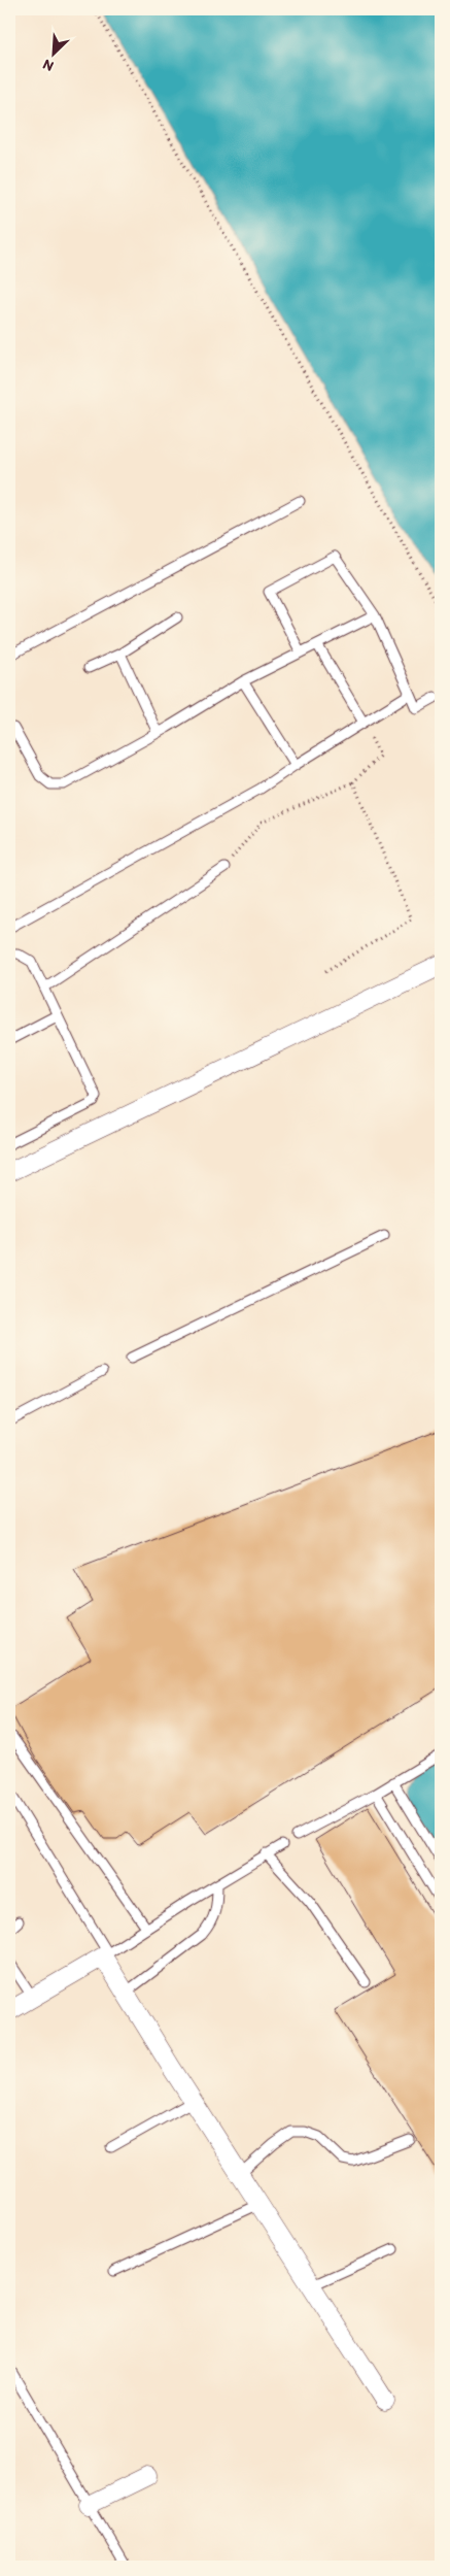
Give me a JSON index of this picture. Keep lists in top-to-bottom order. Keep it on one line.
{"north":"bottom left"}
